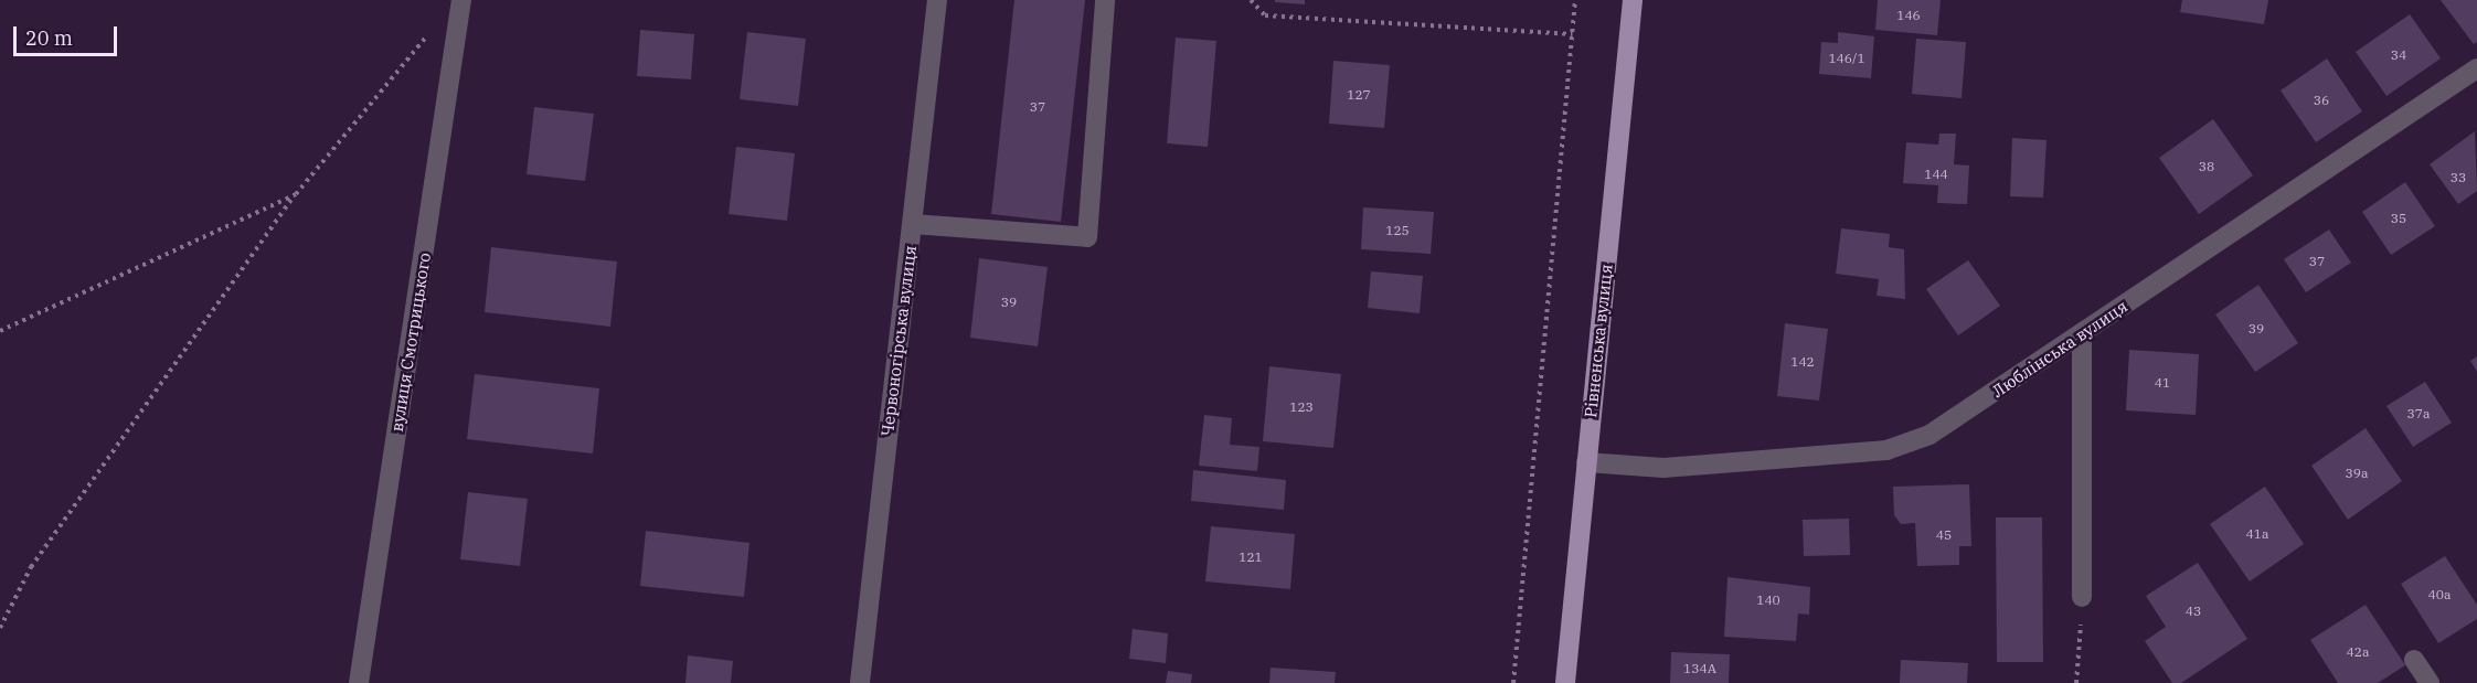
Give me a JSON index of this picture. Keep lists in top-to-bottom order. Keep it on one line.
{"streets":{"main road":["Рівненська вулиця"],"street":["Червоногірська вулиця","вулиця Смотрицького","Люблінська вулиця"]},"crossings":[["Рівненська вулиця","Люблінська вулиця"]],"house_numbers":["146","34","146/1","127","36","37","38","144","33","35","125","37","39","39","142","41","123","37а","39а","41а","45","121","40а","140","43","42а","134А"],"scale_bar":"20 m"}
